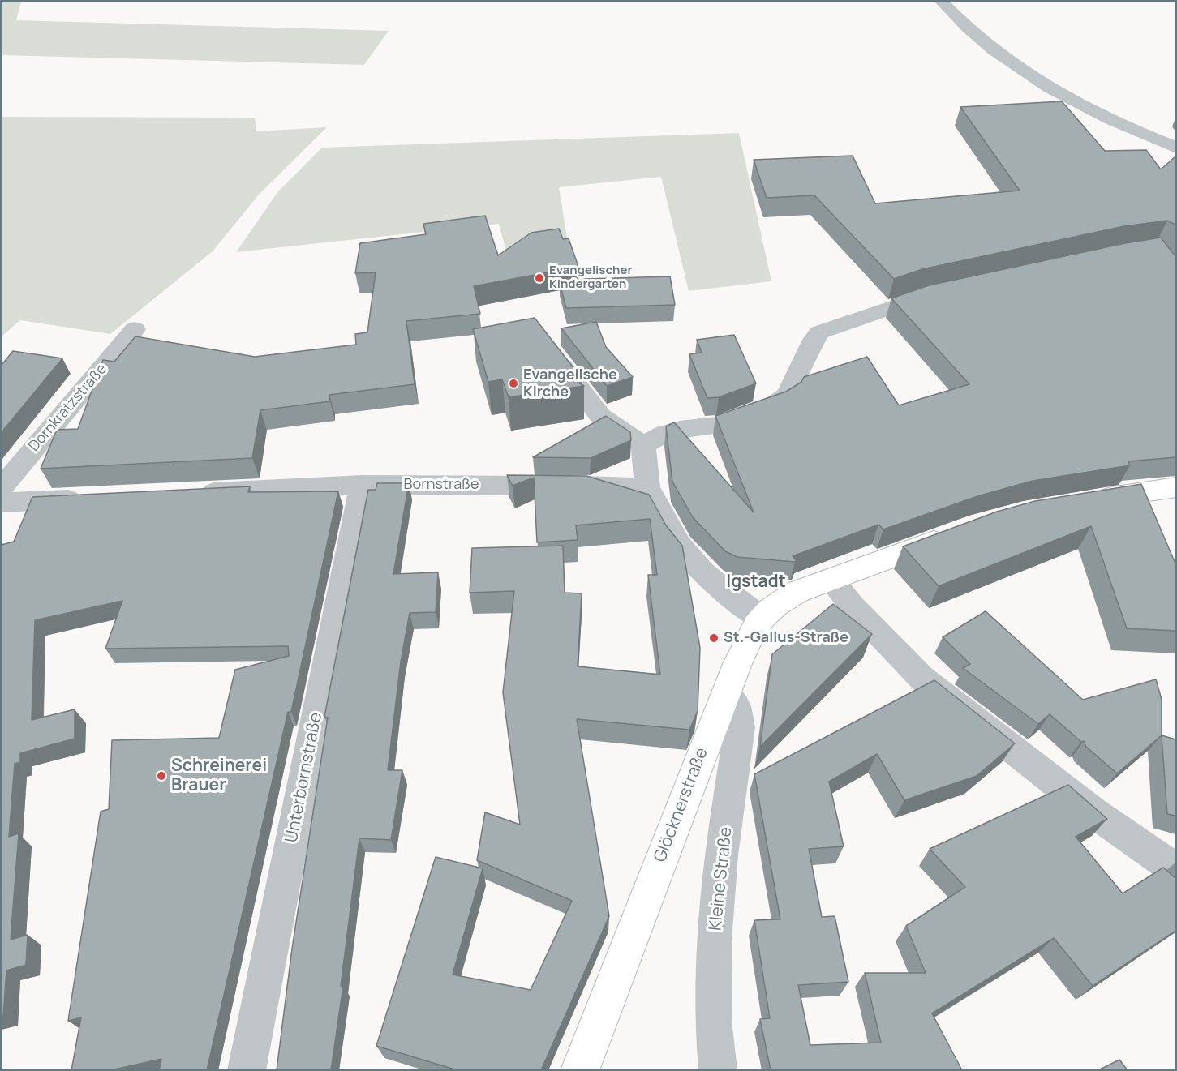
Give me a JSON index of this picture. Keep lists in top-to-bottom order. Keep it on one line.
{"streets":{"main road":["Glöcknerstraße"],"street":["Dornkratzstraße","Bornstraße","Unterbornstraße","Kleine Straße"]},"crossings":[["Bornstraße","Unterbornstraße"],["Glöcknerstraße","Kleine Straße"]],"districts":["Igstadt"],"places":["Evangelischer Kindergarten","Evangelische Kirche","St.-Gallus-Straße","Schreinerei Brauer"]}
